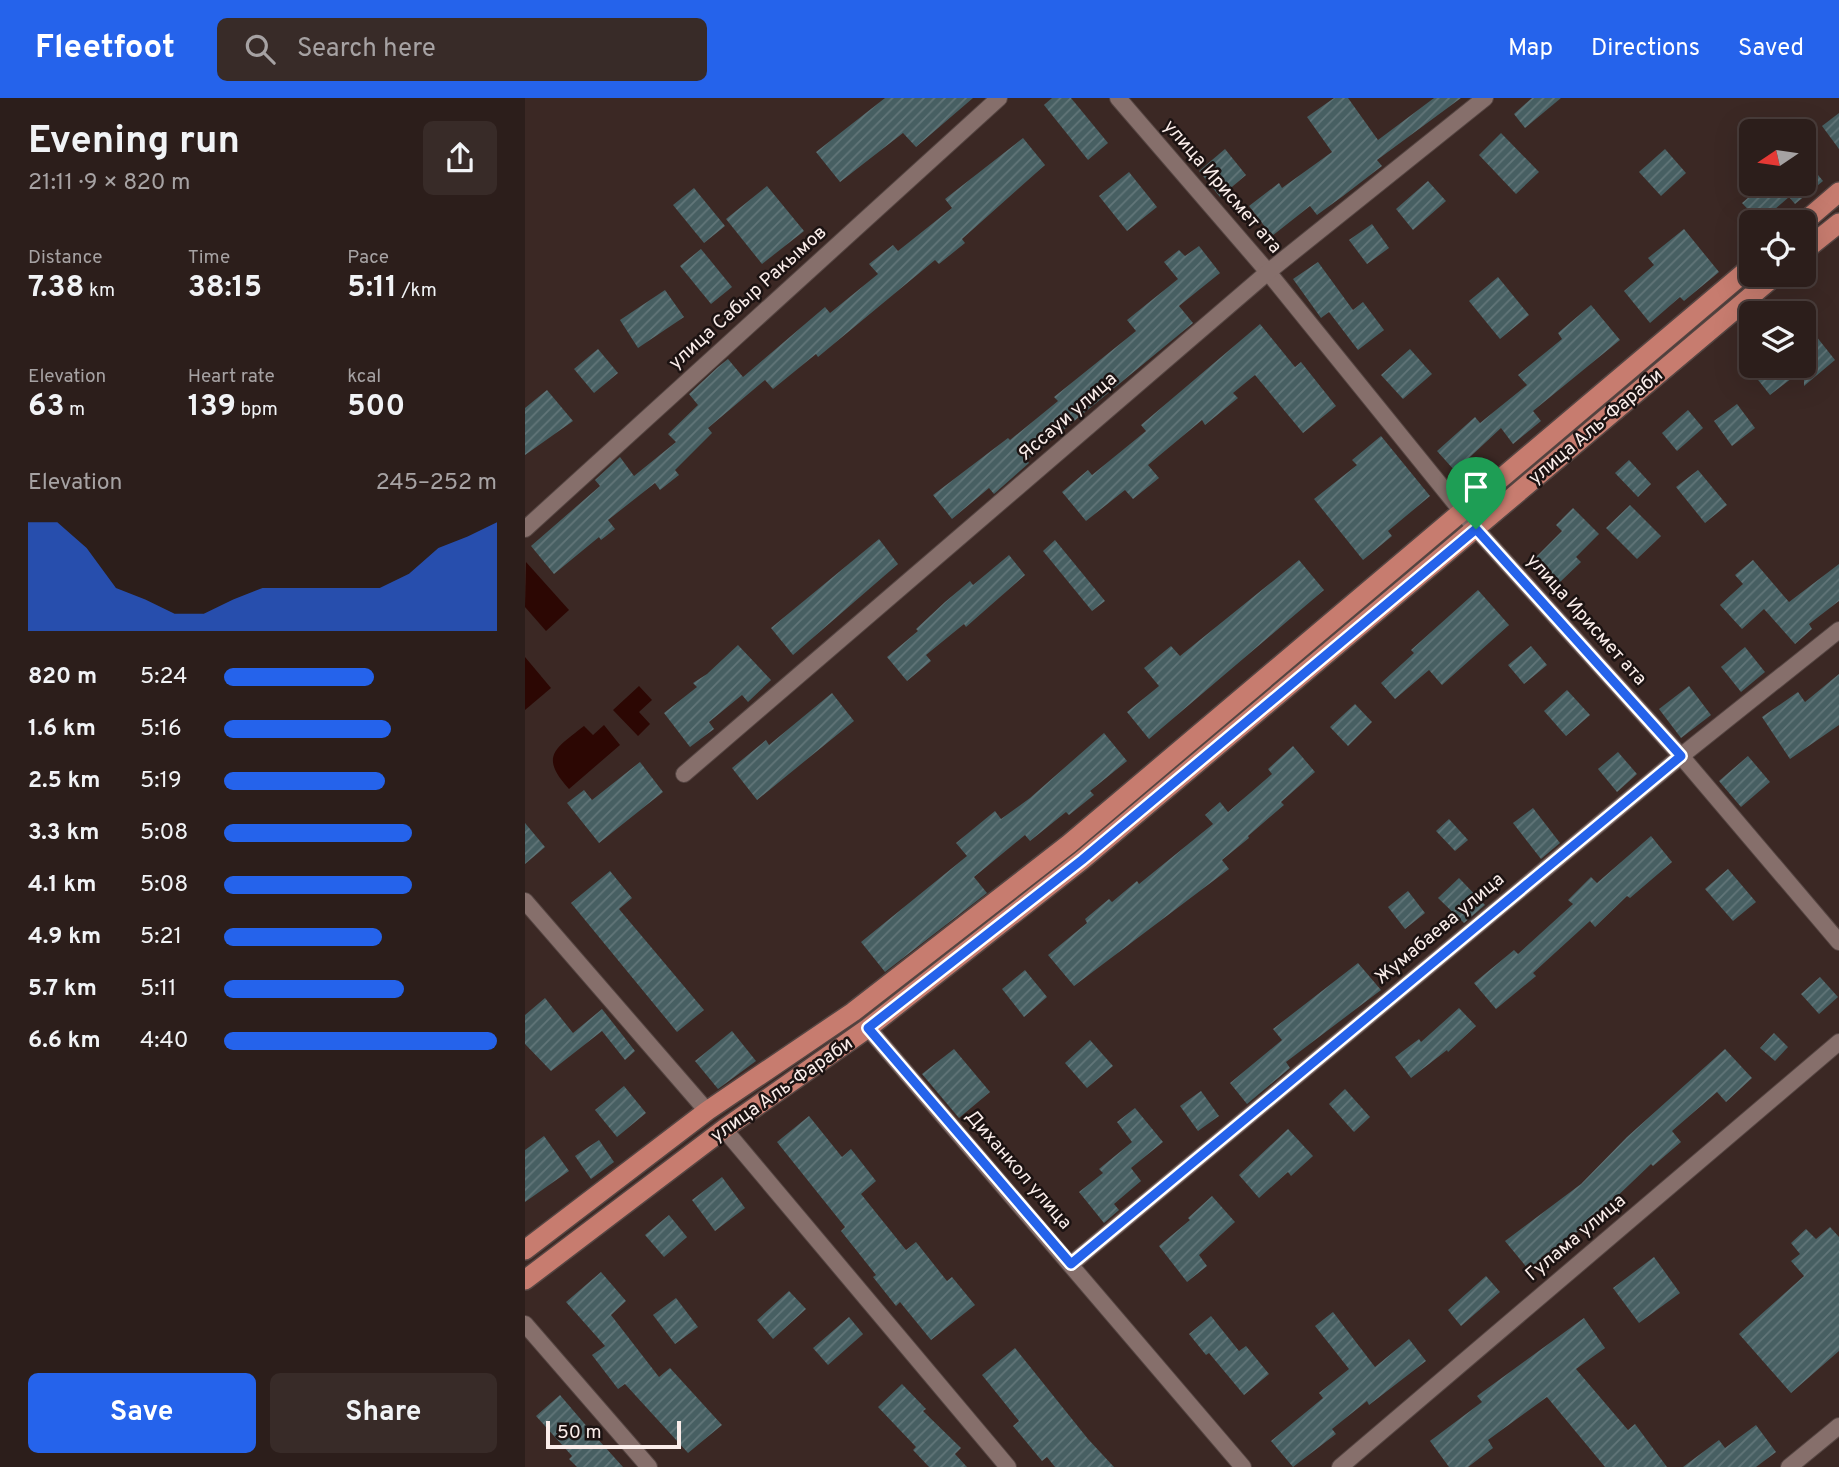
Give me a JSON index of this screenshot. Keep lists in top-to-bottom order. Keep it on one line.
{"streets":{"main road":["улица Аль-Фараби"],"street":["улица Ирисмет ата","улица Сабыр Ракымов","Яссауи улица","Жумабаева улица","Диханкол улица","Гулама улица"]},"crossings":[["улица Ирисмет ата","Яссауи улица"],["улица Ирисмет ата","улица Аль-Фараби"],["улица Ирисмет ата","Жумабаева улица"],["улица Аль-Фараби","Диханкол улица"],["Жумабаева улица","Диханкол улица"]],"scale_bar":"50 m","north":"left","page":{"header":"Fleetfoot","search":"Search here","nav":["Map","Directions","Saved"],"heading":["Evening run","21:11 · 9 × 820 m"],"stats":[["Distance","7.38 km"],["Time","38:15"],["Pace","5:11 /km"],["Elevation","63 m"],["Heart rate","139 bpm"],["kcal","500"]],"chart":["Elevation","245–252 m"],"list":[{"name":"820 m","note":"5:24"},{"name":"1.6 km","note":"5:16"},{"name":"2.5 km","note":"5:19"},{"name":"3.3 km","note":"5:08"},{"name":"4.1 km","note":"5:08"},{"name":"4.9 km","note":"5:21"},{"name":"5.7 km","note":"5:11"},{"name":"6.6 km","note":"4:40"}],"buttons":["Save","Share"],"scale":"50 m"}}
